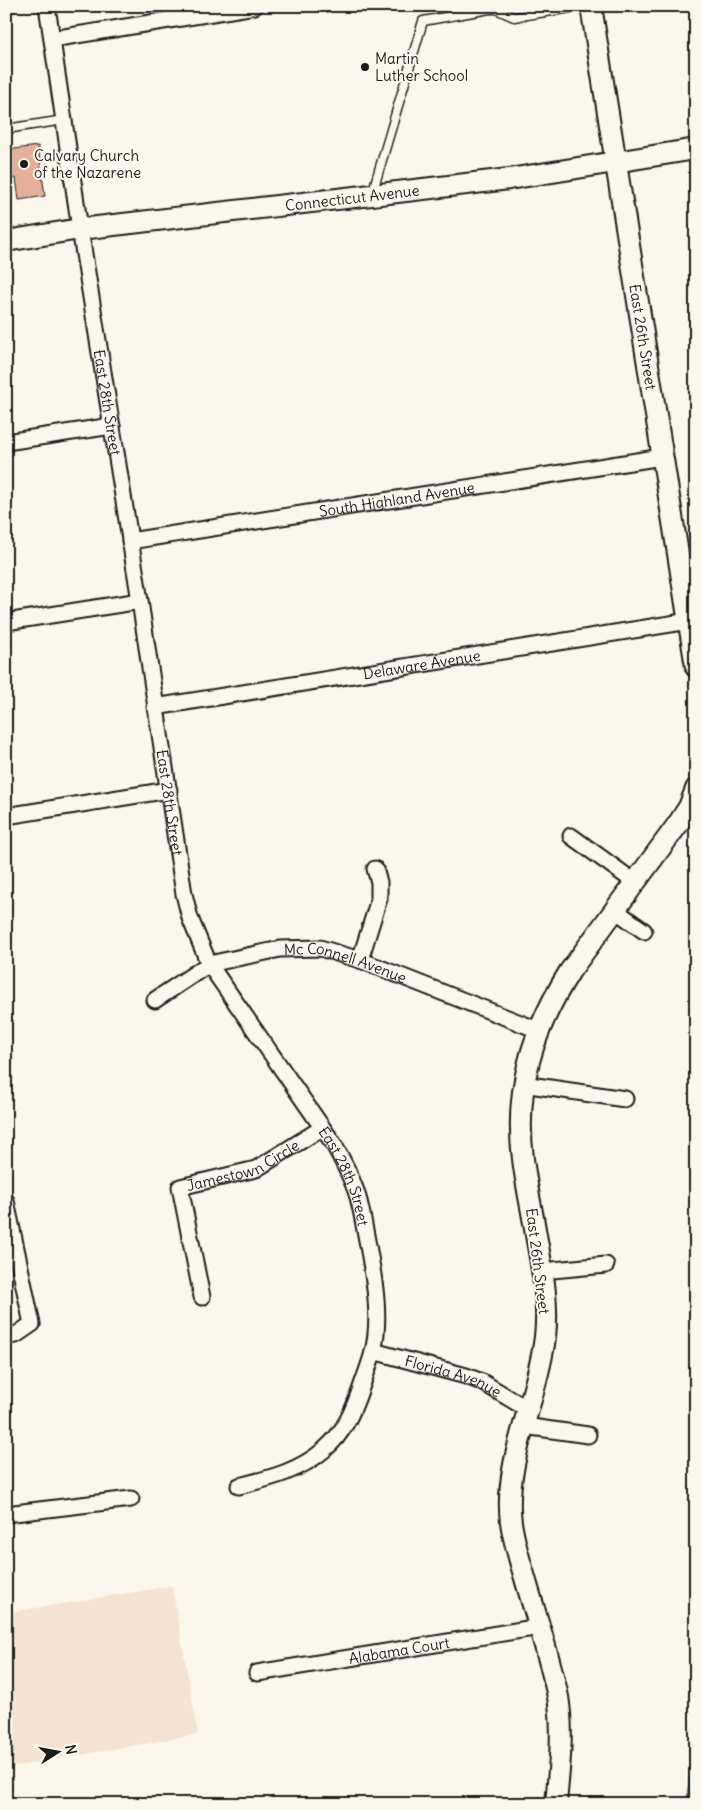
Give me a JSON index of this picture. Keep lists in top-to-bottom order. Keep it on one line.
{"streets":{"street":["Connecticut Avenue","East 26th Street","East 28th Street","South Highland Avenue","Delaware Avenue","Mc Connell Avenue","Jamestown Circle","Florida Avenue","Alabama Court"]},"crossings":[["Connecticut Avenue","East 26th Street"],["Connecticut Avenue","East 28th Street"],["East 26th Street","South Highland Avenue"],["East 26th Street","Delaware Avenue"],["East 26th Street","Mc Connell Avenue"],["East 26th Street","Florida Avenue"],["East 26th Street","Alabama Court"],["East 28th Street","South Highland Avenue"],["East 28th Street","Delaware Avenue"],["East 28th Street","Mc Connell Avenue"],["East 28th Street","Jamestown Circle"],["East 28th Street","Florida Avenue"]],"places":["Martin Luther School","Calvary Church of the Nazarene"],"north":"right"}
